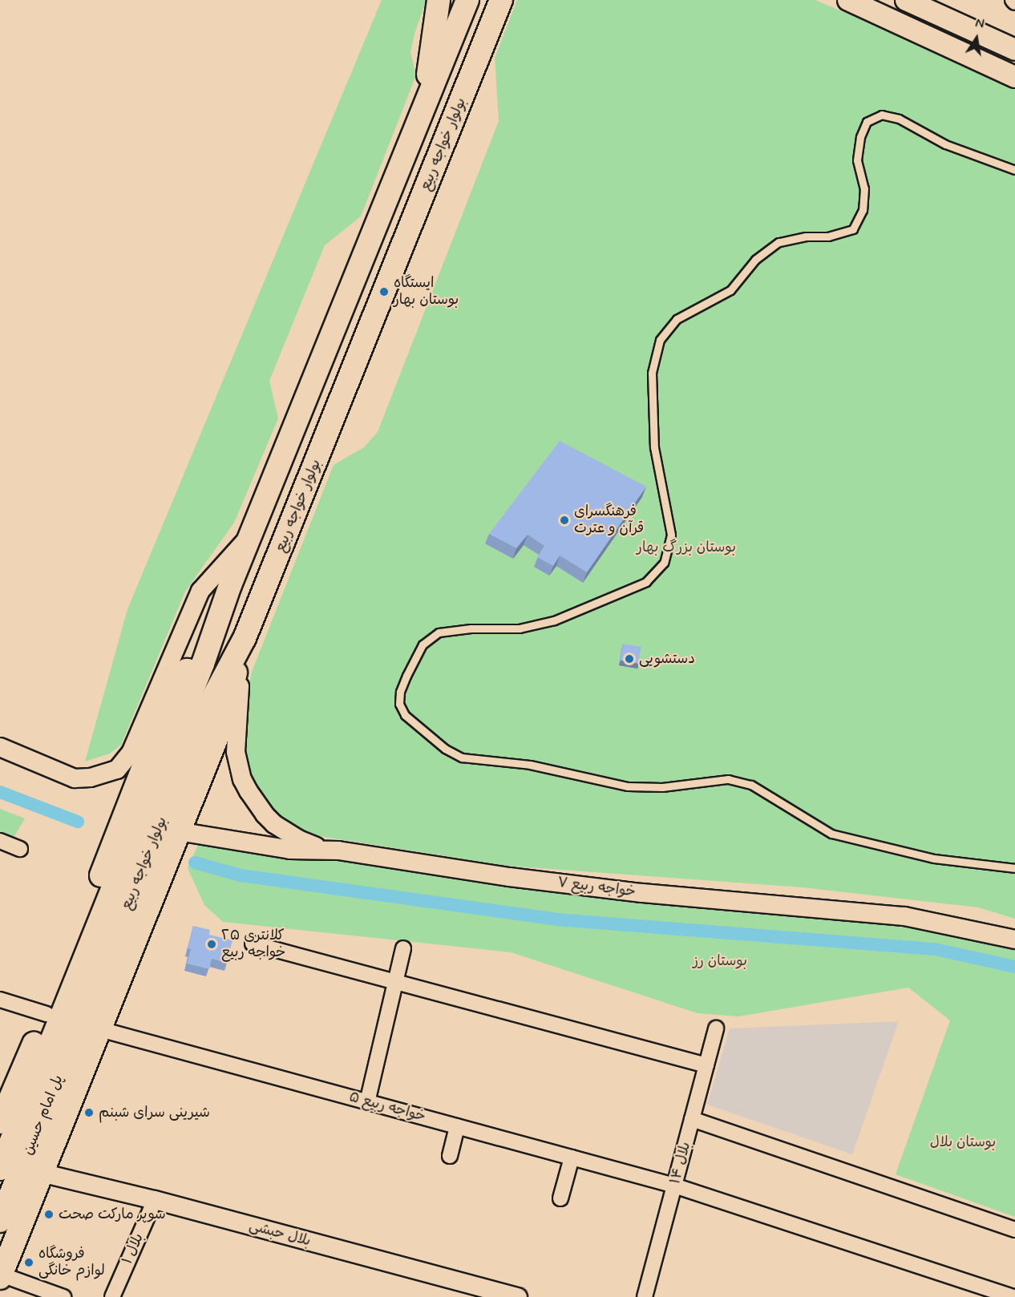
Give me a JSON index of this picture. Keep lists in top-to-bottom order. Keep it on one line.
{"streets":{"main road":["بولوار خواجه ربیع","پل امام حسین"],"street":["خواجه ربیع ۷","خواجه ربیع ۵","بلال ۱۴","بلال حبشی","بلال ۱"]},"crossings":[["بولوار خواجه ربیع","پل امام حسین"],["خواجه ربیع ۵","بلال ۱۴"],["بلال حبشی","بلال ۱"]],"parks":["بوستان بزرگ بهار","بوستان رز","بوستان بلال"],"places":["ایستگاه بوستان بهار","فرهنگسرای قرآن و عترت","دستشویی","کلانتری ٢۵ خواجه ربیع","شیرینی سرای شبنم","سوپر مارکت صحت","فروشگاه لوازم خانگی"],"north":"top"}
